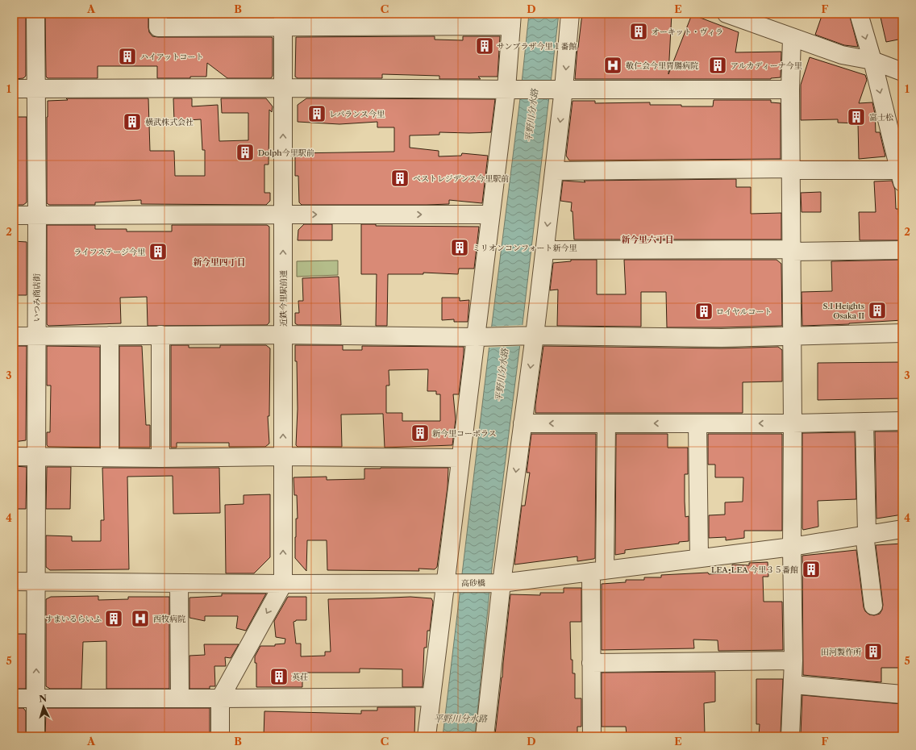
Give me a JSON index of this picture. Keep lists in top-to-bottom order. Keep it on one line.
{"streets":{"street":["いつみ商店街","近鉄今里駅前通","高砂橋"]},"crossings":[["いつみ商店街","高砂橋"],["近鉄今里駅前通","高砂橋"]],"one_way":["近鉄今里駅前通"],"districts":["新今里六丁目","新今里四丁目"],"water":["平野川分水路"],"places":{"building":["オーキット・ヴィラ","サンプラザ今里１番館","ハイアットコート","アルカディーナ今里","レバランス今里","富士松","横武株式会社","Dolph今里駅前","ベストレジデンス今里駅前","ミリオンコンフォート新今里","ライフステージ今里","S.I Heights Osaka II","ロイヤルコート","新今里コーポラス","LEA•LEA 今里３５番館","すまいるらいふ","田河製作所","英荘"],"hospital":["敬仁会今里胃腸病院","西牧病院"]},"north":"top","grid":{"columns":["A","B","C","D","E","F"],"rows":["1","2","3","4","5"]}}
